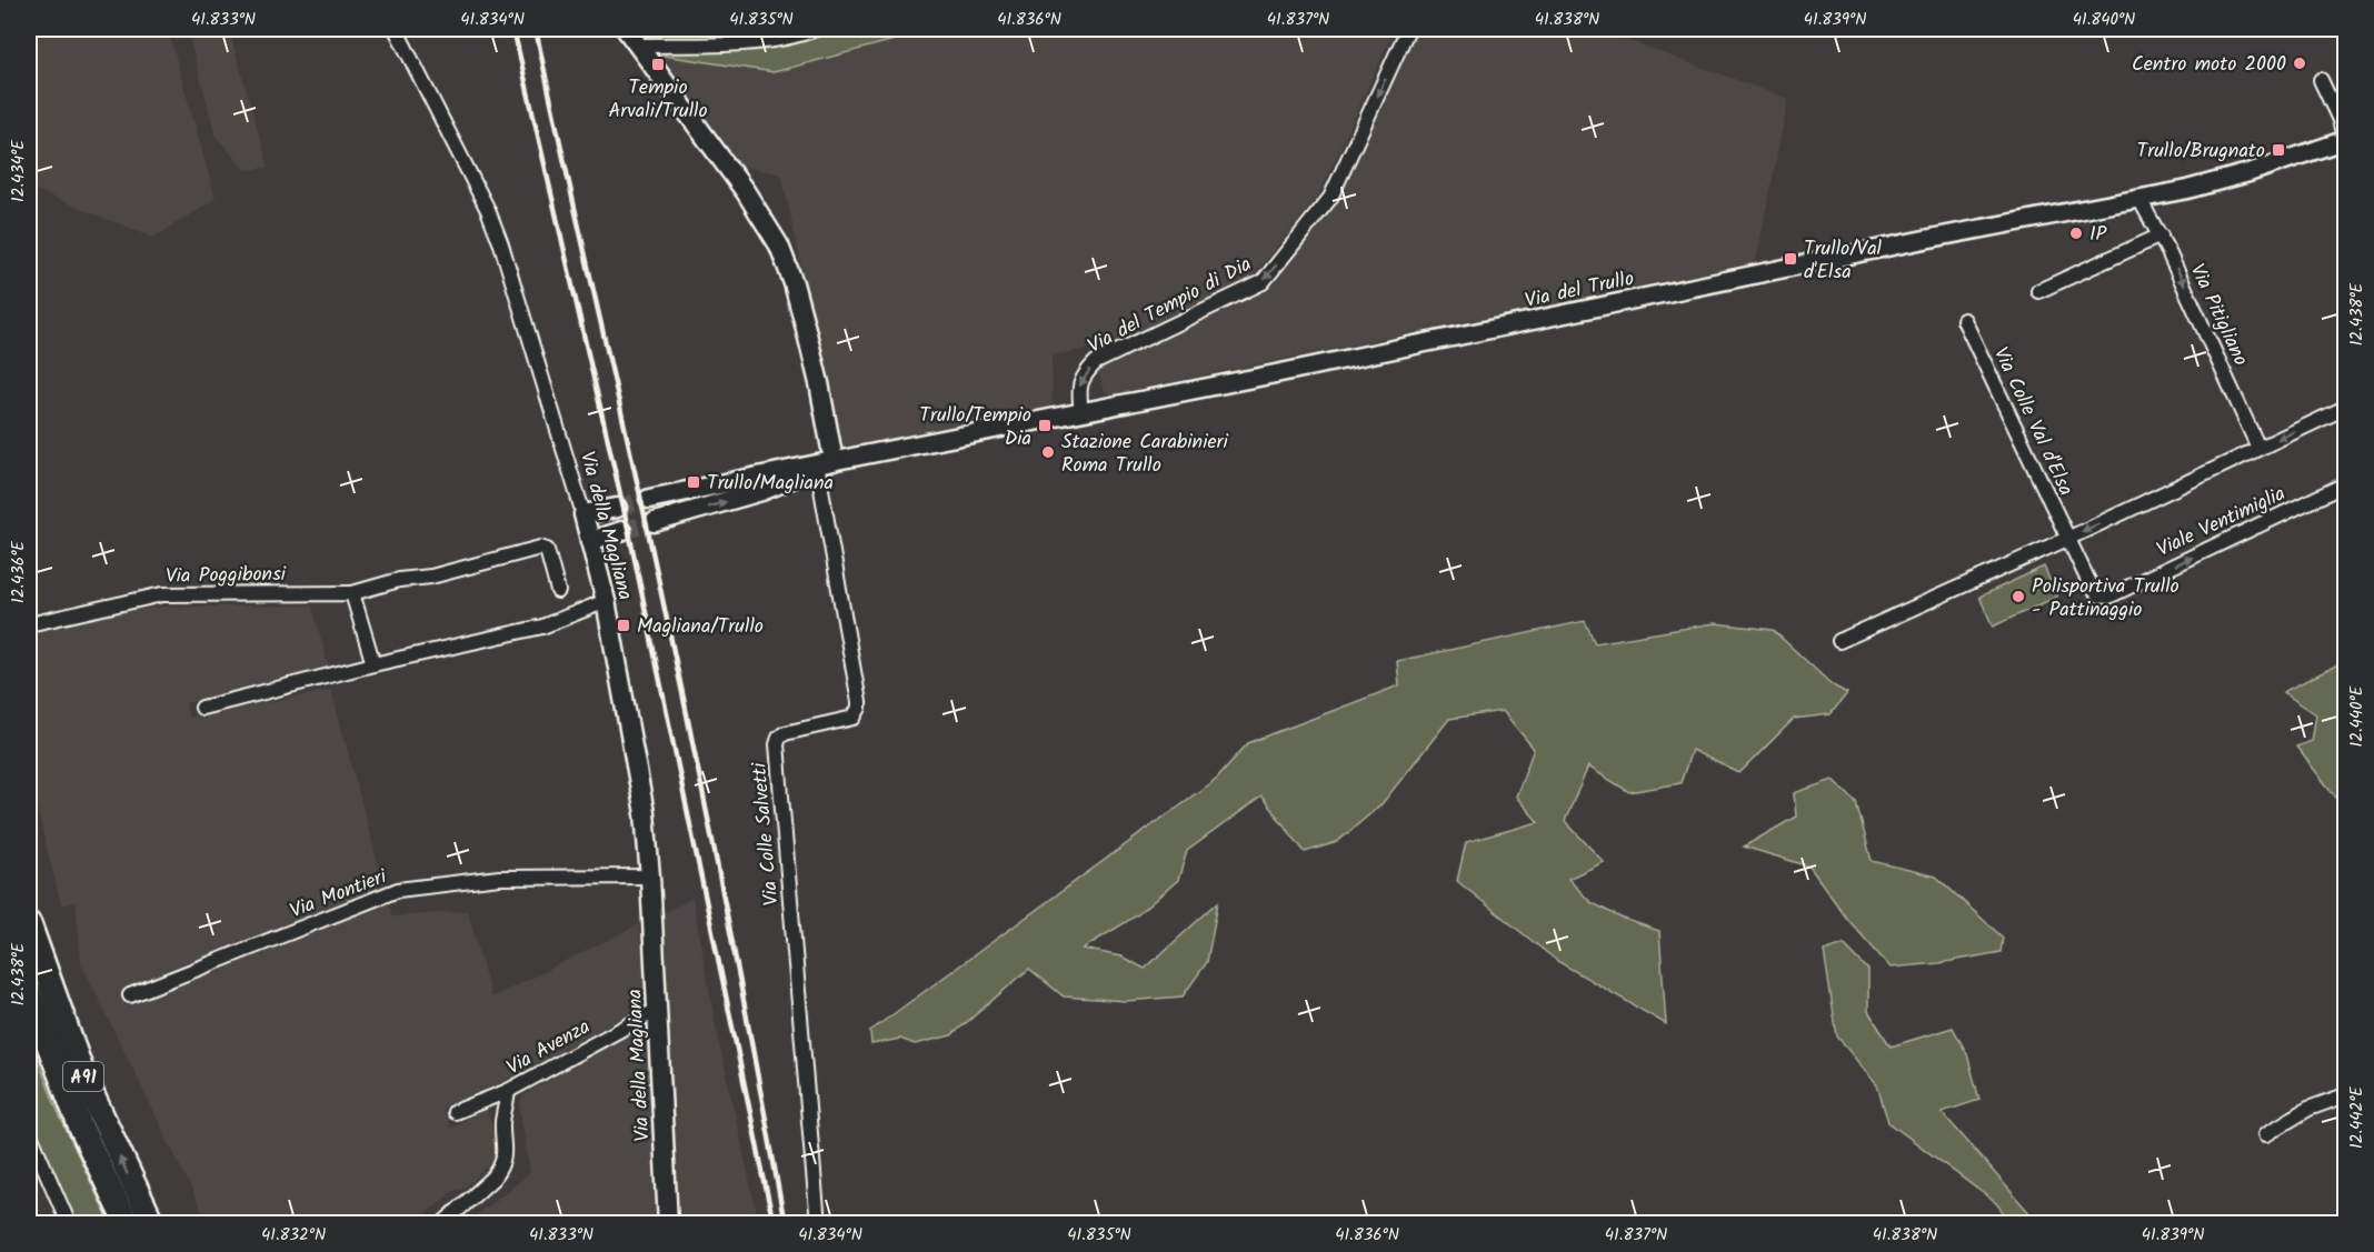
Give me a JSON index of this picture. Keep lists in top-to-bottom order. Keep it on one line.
{"streets":{"highway":["A91"],"main road":["Via del Trullo","Via della Magliana"],"street":["Via del Tempio di Dia","Via Pitigliano","Via Colle Val d'Elsa","Viale Ventimiglia","Via Poggibonsi","Via Colle Salvetti","Via Montieri","Via Avenza"]},"crossings":[["Via del Trullo","Via del Tempio di Dia"],["Via del Trullo","Via Pitigliano"],["Via del Trullo","Via Colle Salvetti"],["Via Colle Val d'Elsa","Viale Ventimiglia"],["Via della Magliana","Via Montieri"],["Via della Magliana","Via Avenza"]],"one_way":["Via del Tempio di Dia","Via Pitigliano"],"places":{"other":["Centro moto 2000","IP","Stazione Carabinieri Roma Trullo","Polisportiva Trullo - Pattinaggio"],"transit":["Tempio Arvali/Trullo","Trullo/Brugnato","Trullo/Val d'Elsa","Trullo/Tempio Dia","Trullo/Magliana","Magliana/Trullo"]},"coordinates":["41.833°N","41.834°N","41.835°N","41.836°N","41.837°N","41.838°N","41.839°N","41.840°N","12.434°E","12.438°E","12.436°E","12.440°E","12.442°E","41.832°N"]}
